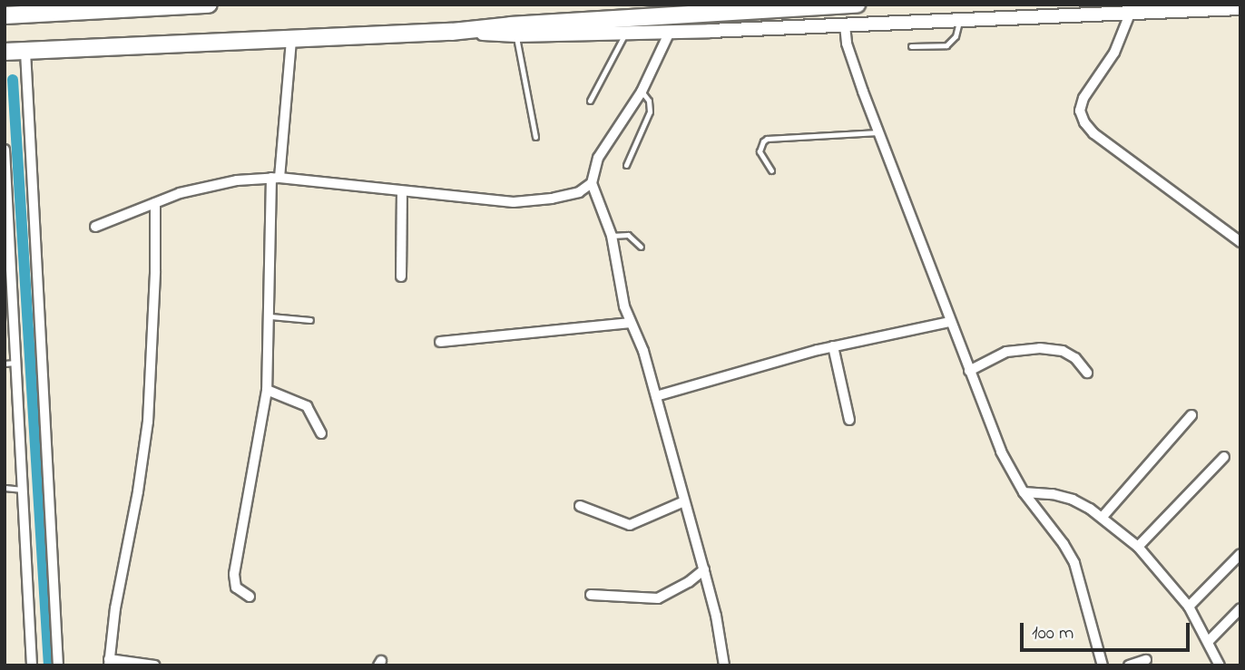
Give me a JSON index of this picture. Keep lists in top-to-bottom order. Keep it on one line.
{"scale_bar":"100 m"}
